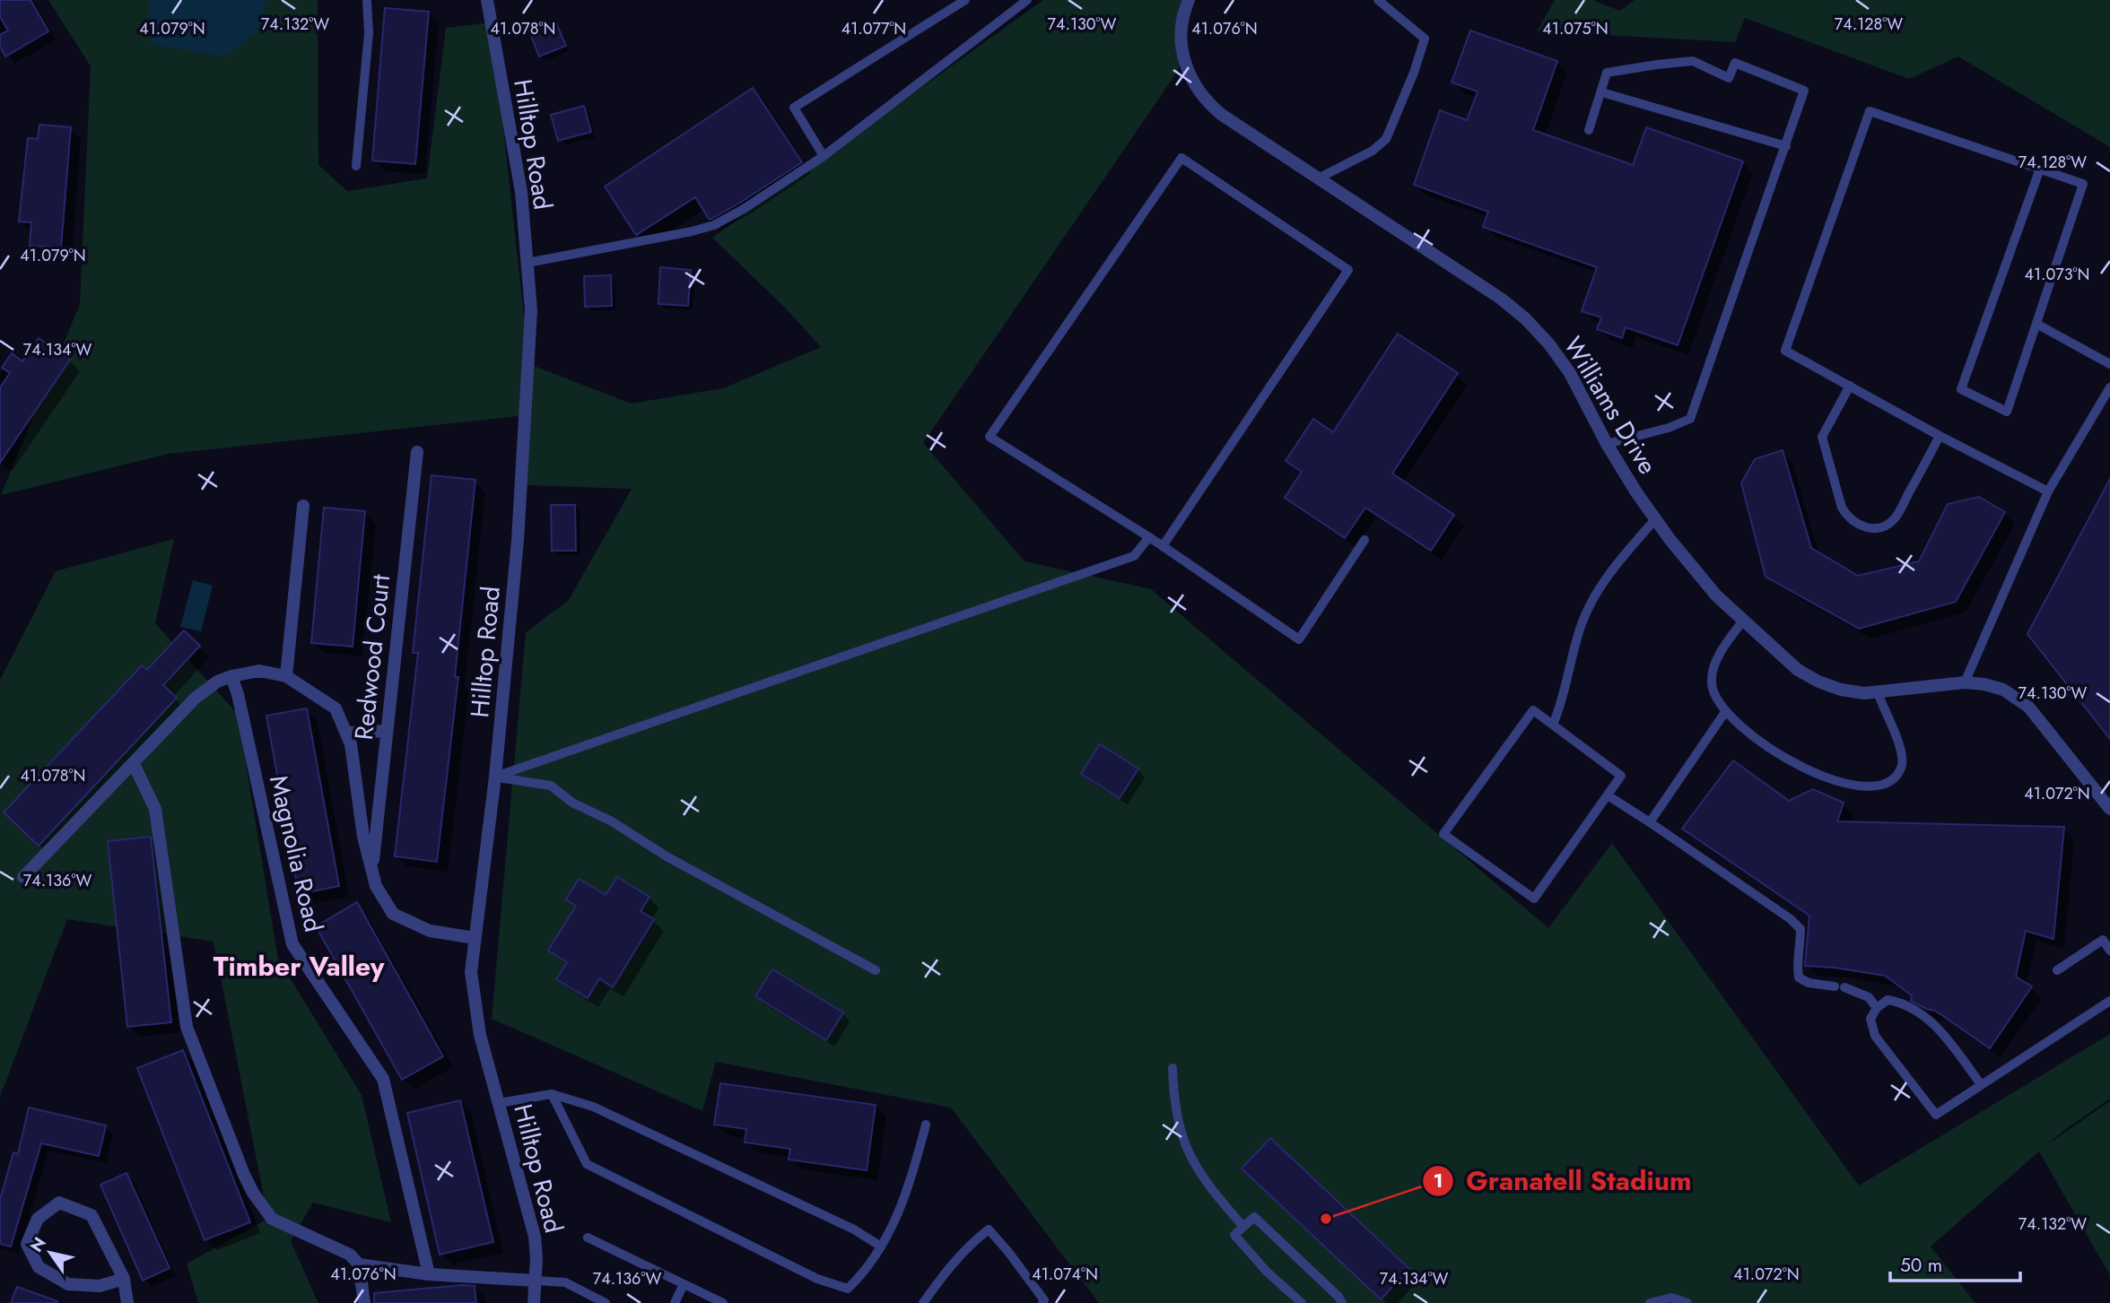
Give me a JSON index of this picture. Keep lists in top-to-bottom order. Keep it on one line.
{"streets":{"street":["Hilltop Road","Williams Drive","Redwood Court","Magnolia Road"]},"districts":["Timber Valley"],"places":["Granatell Stadium"],"scale_bar":"50 m","north":"top left","coordinates":["74.132°W","74.130°W","74.128°W","41.079°N","41.078°N","41.077°N","41.076°N","41.075°N","41.073°N","74.134°W","41.072°N","74.136°W","41.074°N"]}
